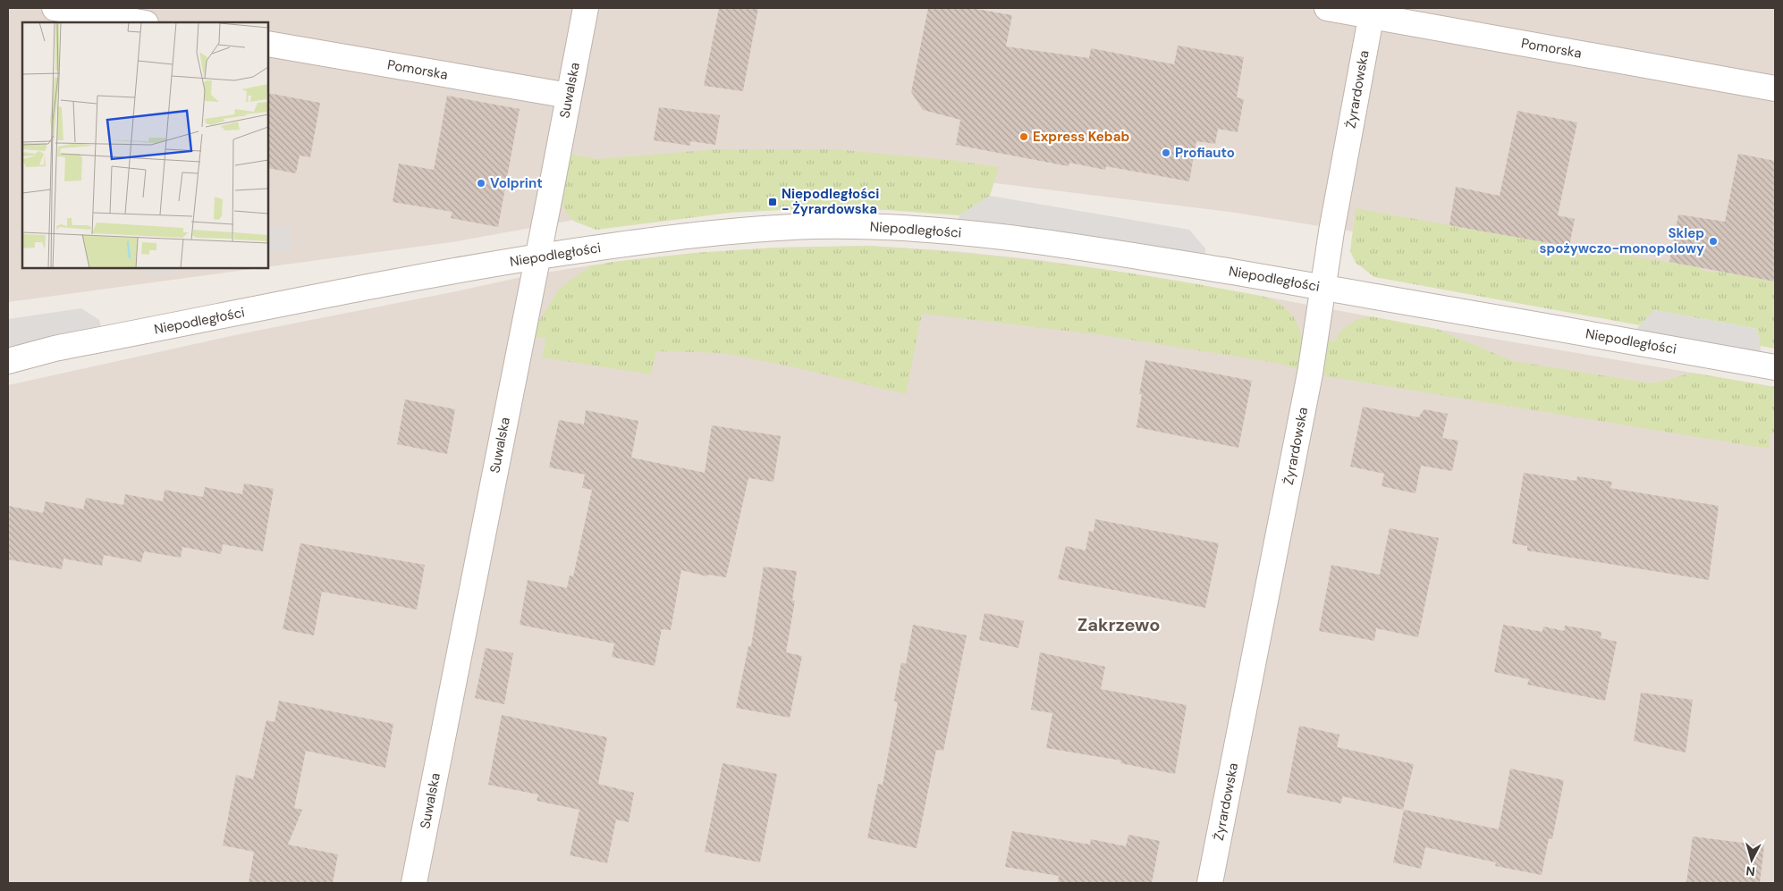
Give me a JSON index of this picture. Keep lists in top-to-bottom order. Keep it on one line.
{"streets":{"street":["Pomorska","Żyrardowska","Suwalska","Niepodległości"]},"crossings":[["Pomorska","Żyrardowska"],["Pomorska","Suwalska"],["Żyrardowska","Niepodległości"],["Suwalska","Niepodległości"]],"districts":["Zakrzewo"],"places":{"other":["Express Kebab","Profiauto","Volprint","Sklep spożywczo-monopolowy"],"transit":["Niepodległości - Żyrardowska"]},"north":"bottom"}
